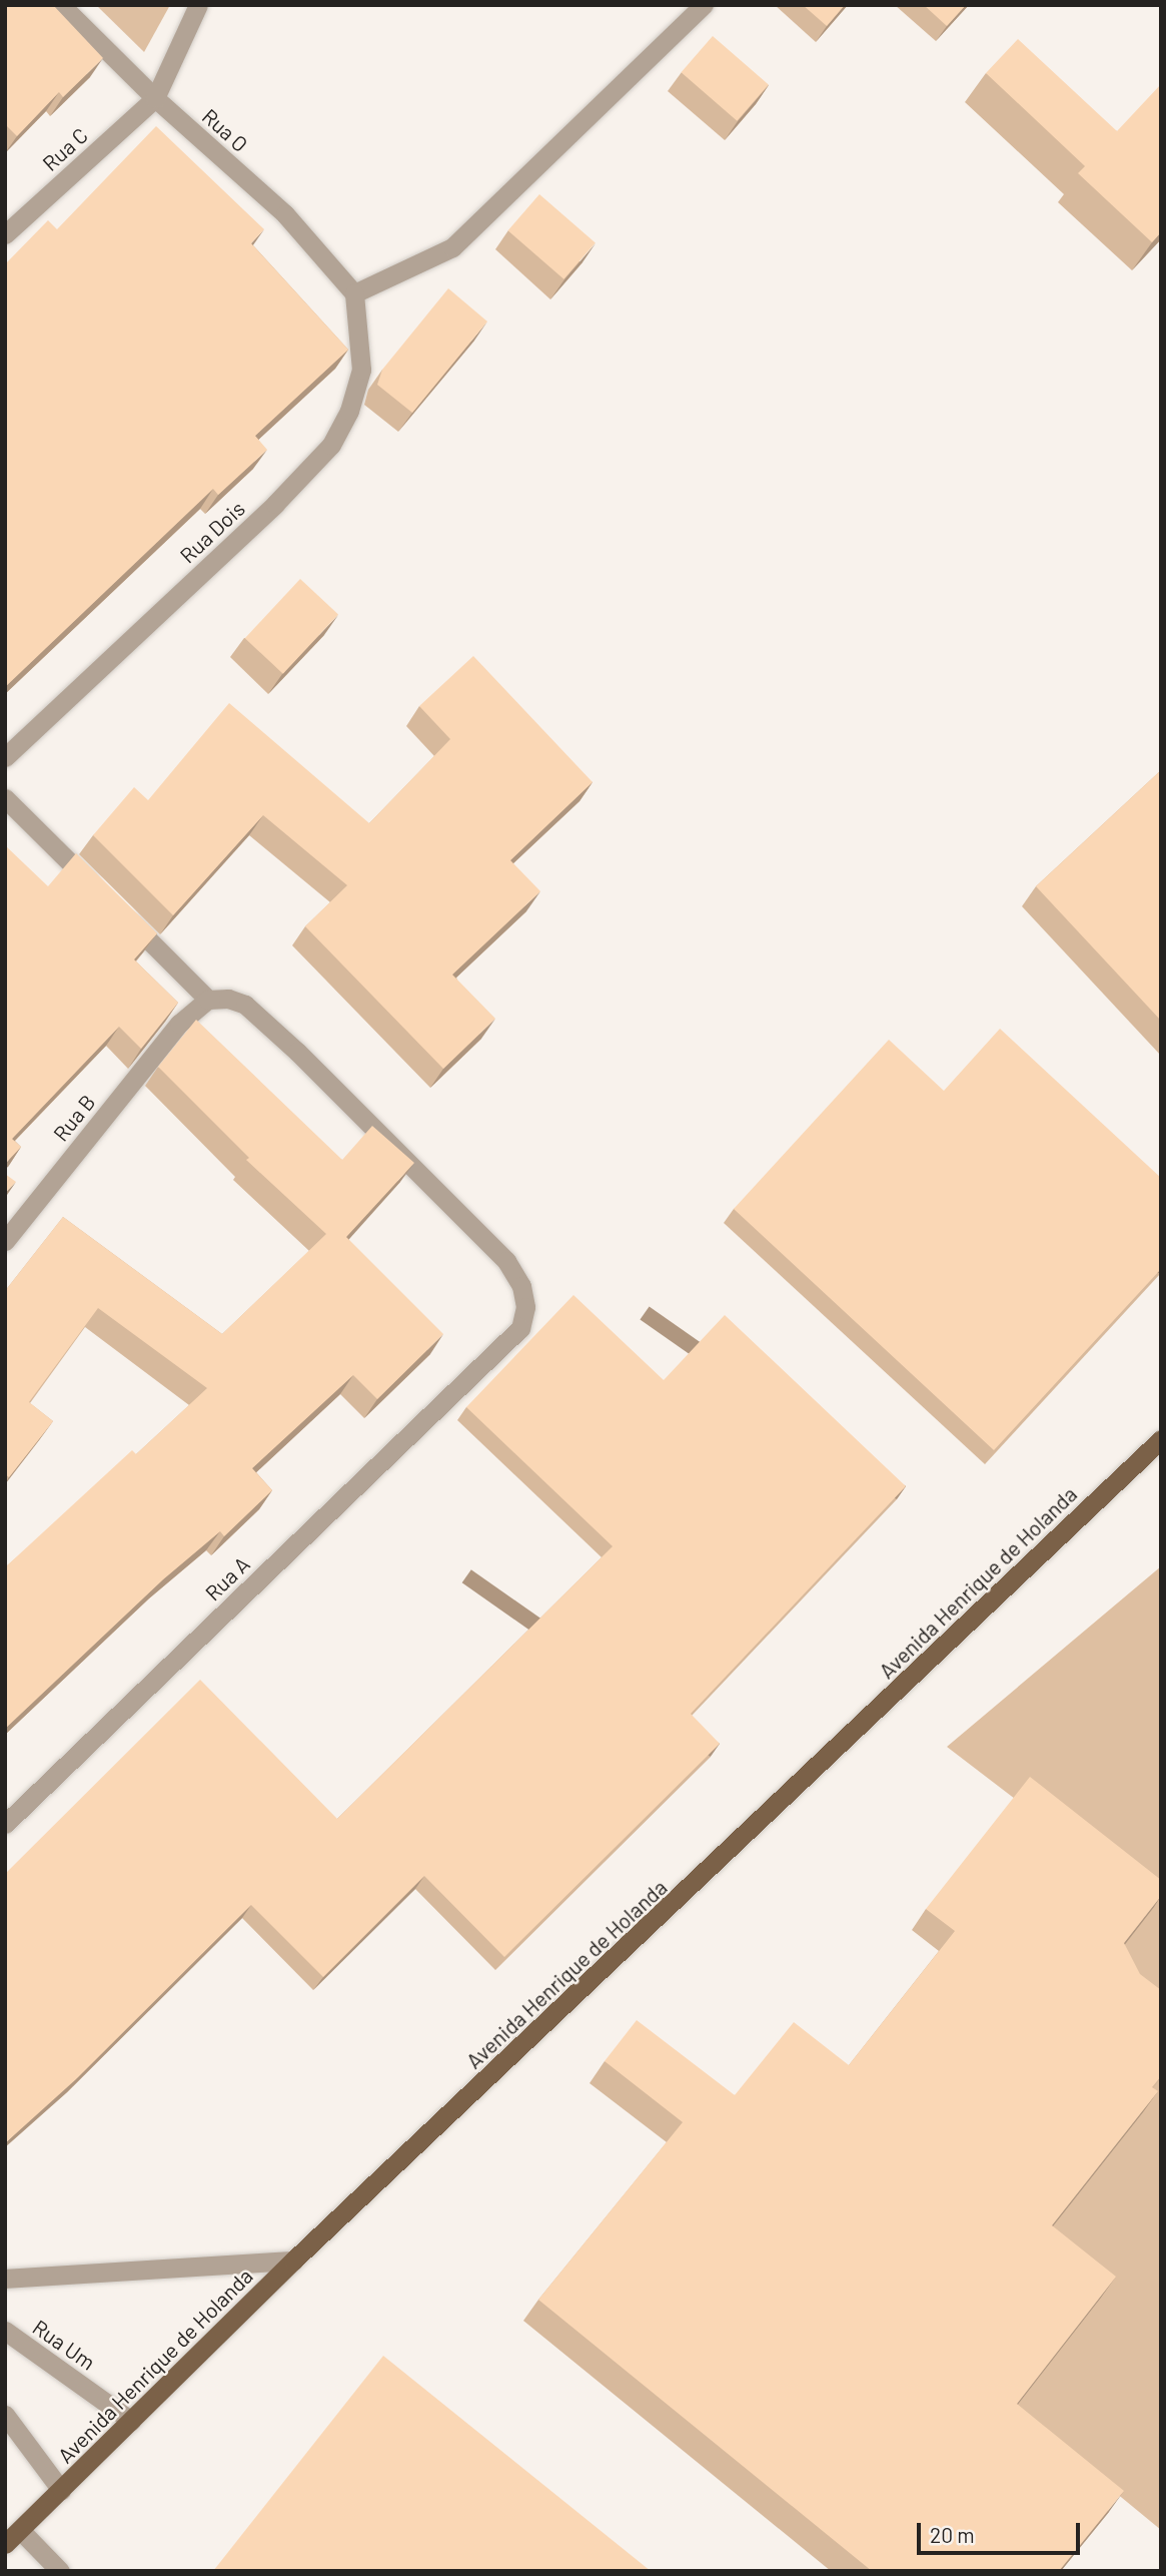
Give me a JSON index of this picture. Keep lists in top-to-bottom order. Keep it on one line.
{"streets":{"main road":["Avenida Henrique de Holanda"],"street":["Rua O","Rua C","Rua Dois","Rua B","Rua A","Rua Um"]},"crossings":[["Rua O","Rua C"],["Rua O","Rua Dois"],["Rua B","Rua A"],["Avenida Henrique de Holanda","Rua Um"]],"scale_bar":"20 m"}
